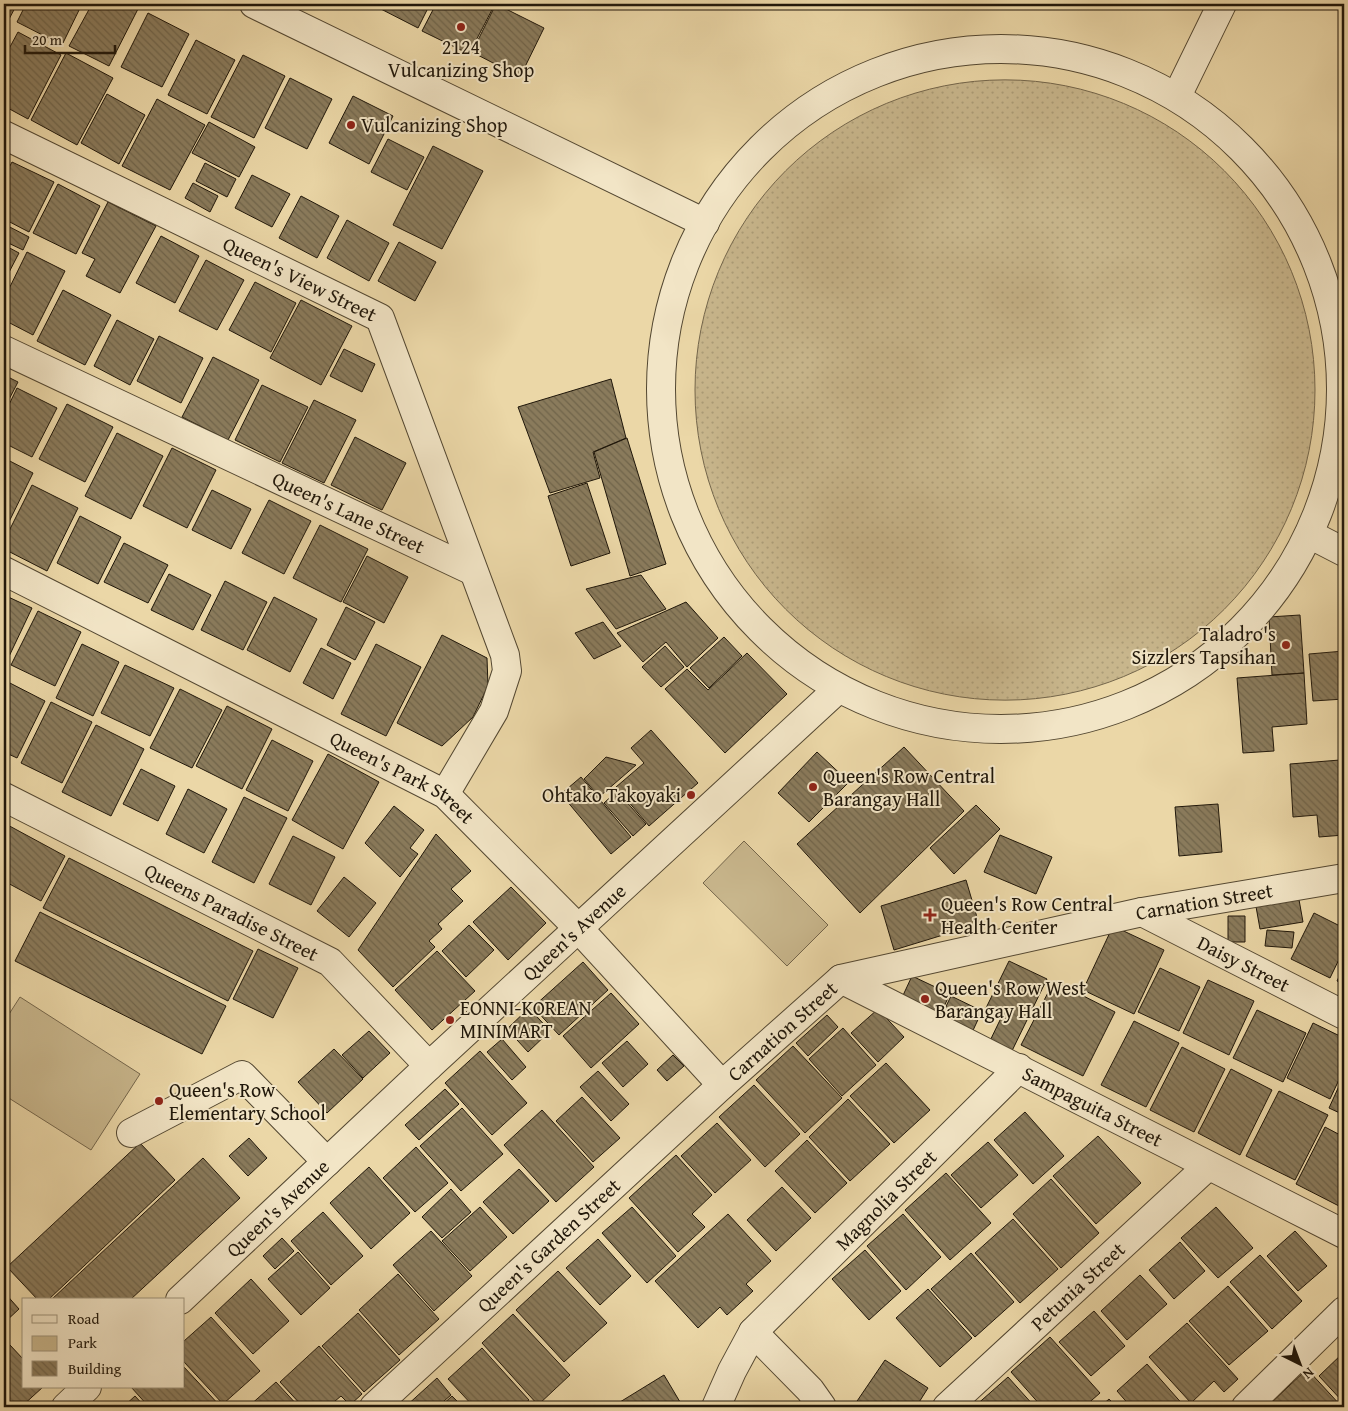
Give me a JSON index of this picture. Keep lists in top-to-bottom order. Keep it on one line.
{"streets":{"street":["Queen's View Street","Queen's Lane Street","Queen's Park Street","Carnation Street","Queens Paradise Street","Queen's Avenue","Daisy Street","Sampaguita Street","Magnolia Street","Queen's Garden Street","Petunia Street"]},"crossings":[["Queen's View Street","Queen's Lane Street"],["Queen's Park Street","Carnation Street"],["Queen's Park Street","Queen's Avenue"],["Queen's Park Street","Queen's Garden Street"],["Carnation Street","Daisy Street"],["Carnation Street","Sampaguita Street"],["Carnation Street","Queen's Garden Street"],["Queens Paradise Street","Queen's Avenue"],["Sampaguita Street","Magnolia Street"],["Sampaguita Street","Petunia Street"]],"places":{"other":["2124 Vulcanizing Shop","Vulcanizing Shop","Taladro's Sizzlers Tapsihan","Queen's Row Central Barangay Hall","Ohtako Takoyaki","Queen's Row West Barangay Hall","EONNI-KOREAN MINIMART","Queen's Row Elementary School"],"health":["Queen's Row Central Health Center"]},"legend":["Road","Park","Building"],"scale_bar":"20 m","north":"bottom right"}
